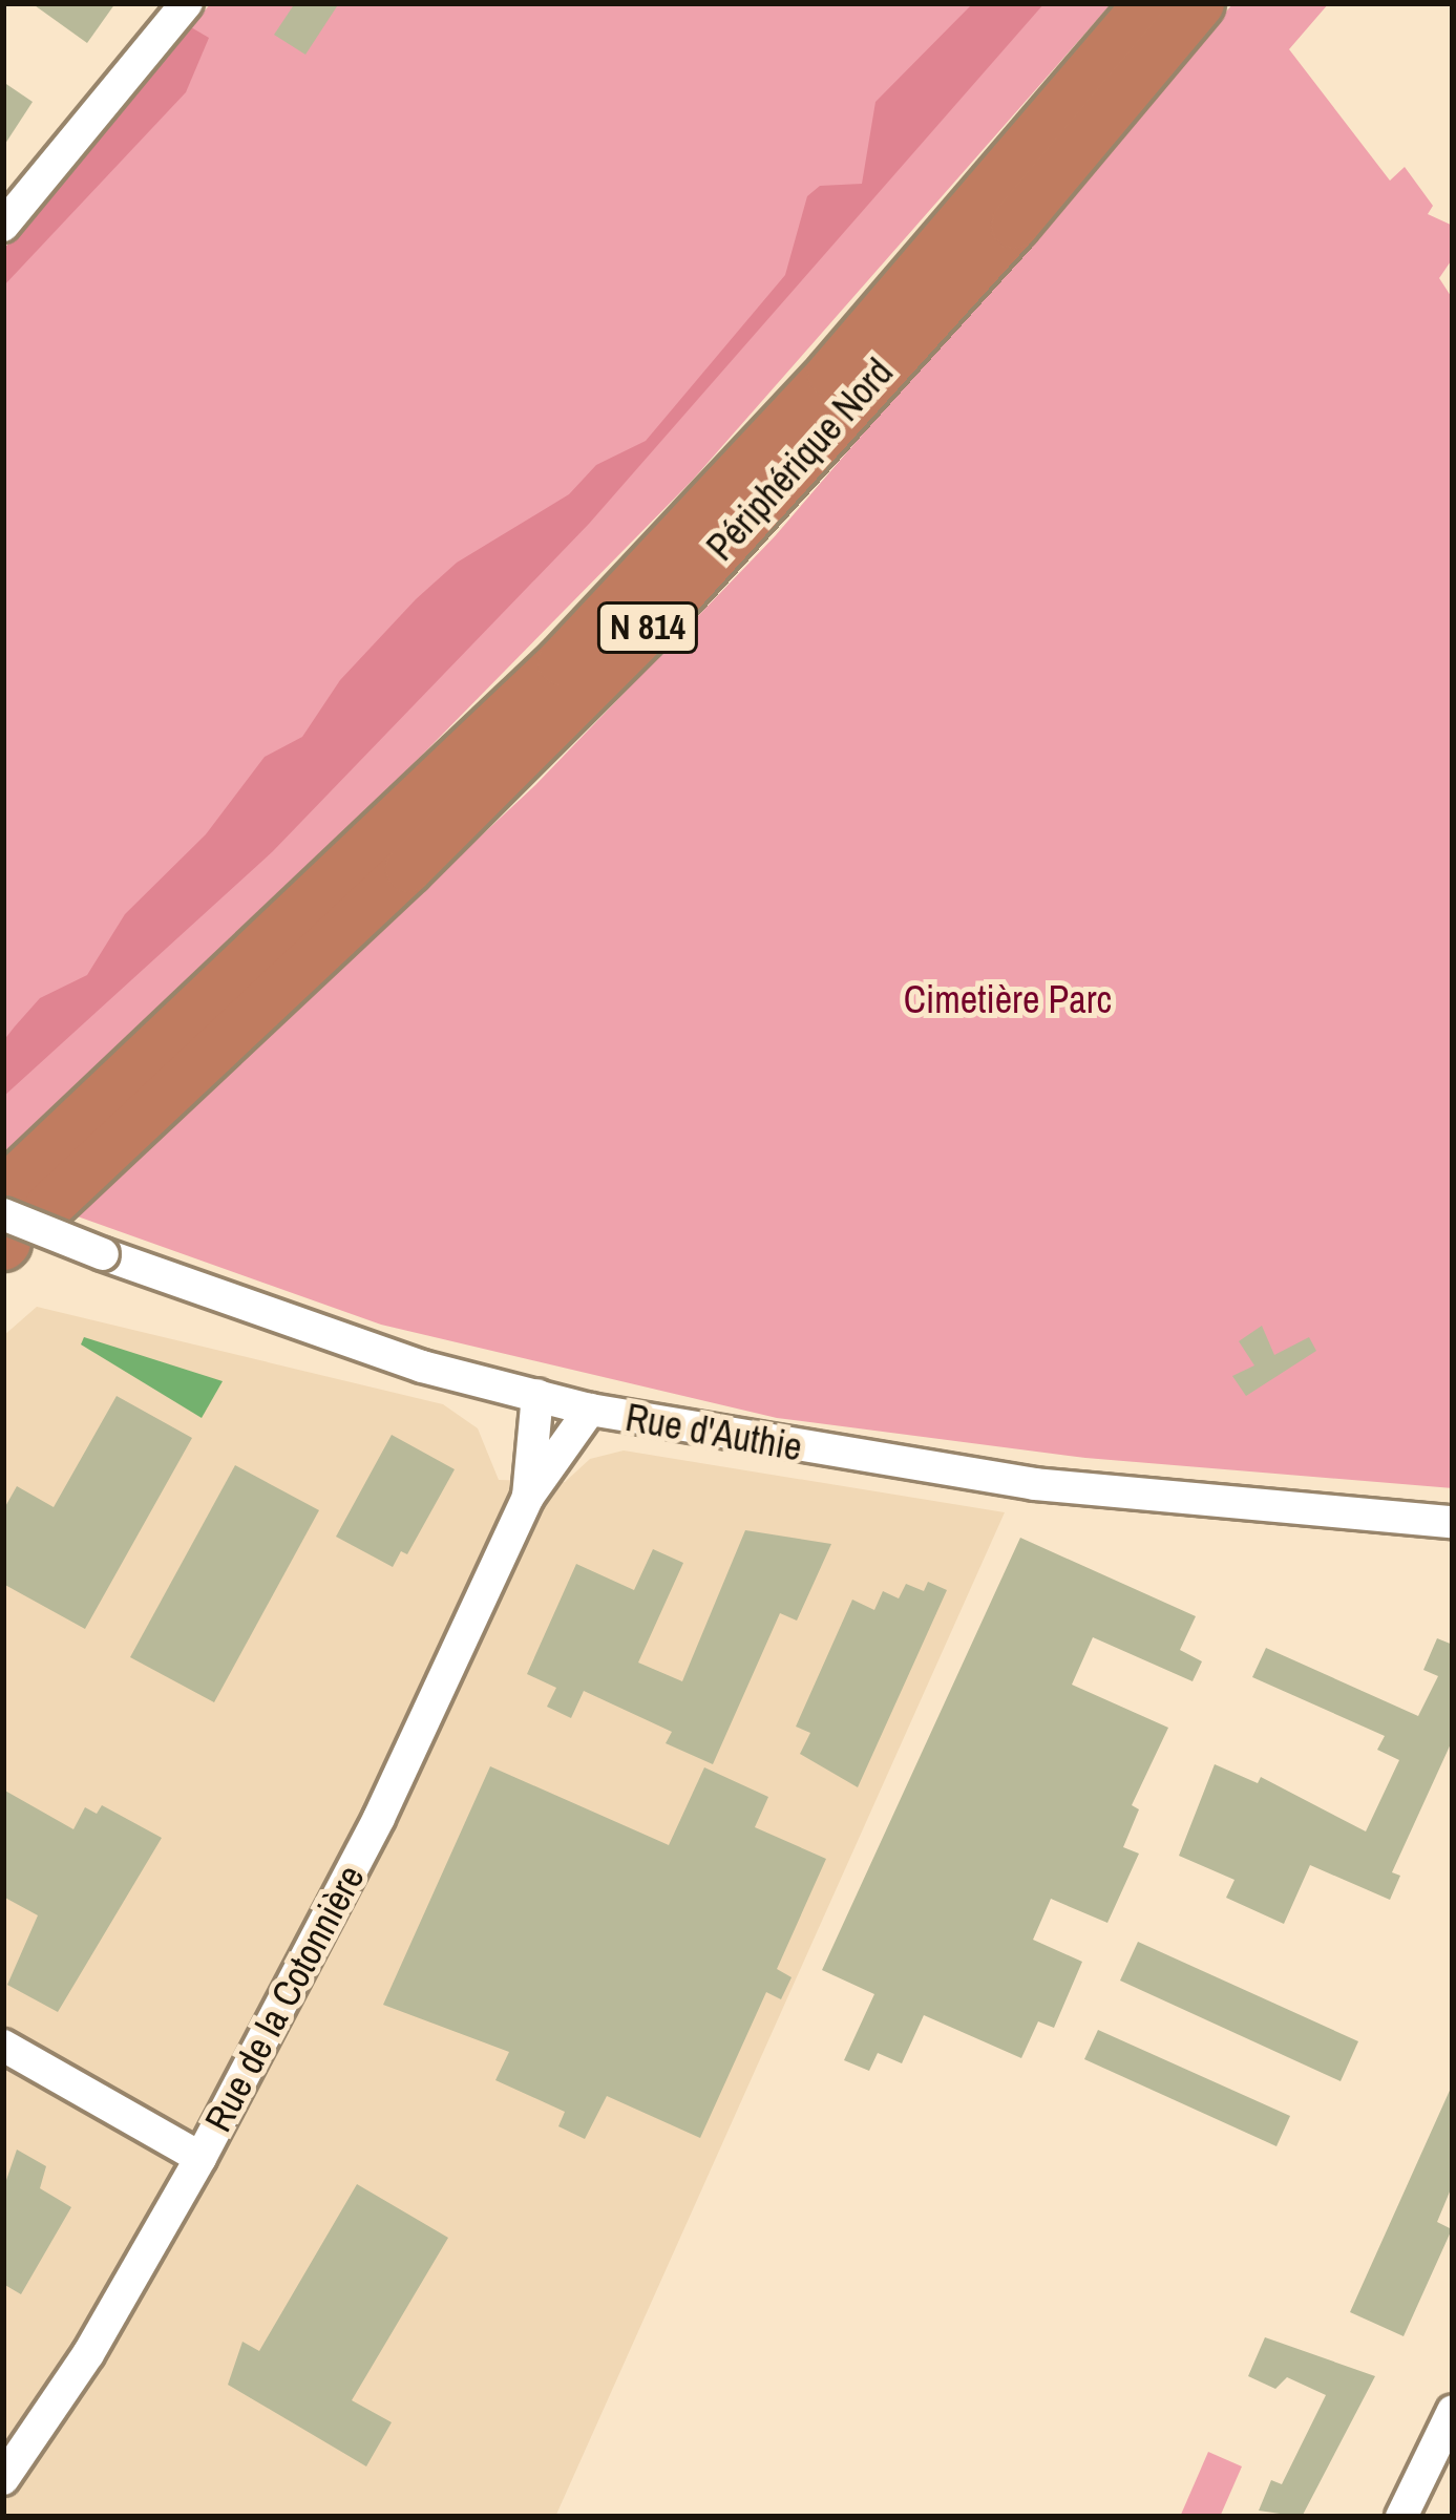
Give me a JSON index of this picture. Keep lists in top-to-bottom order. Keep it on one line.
{"streets":{"highway":["Périphérique Nord","N 814"],"street":["Rue d'Authie","Rue de la Cotonnière"]},"crossings":[["Périphérique Nord","Rue d'Authie"],["Rue d'Authie","Rue de la Cotonnière"]],"parks":["Cimetière Parc"]}
